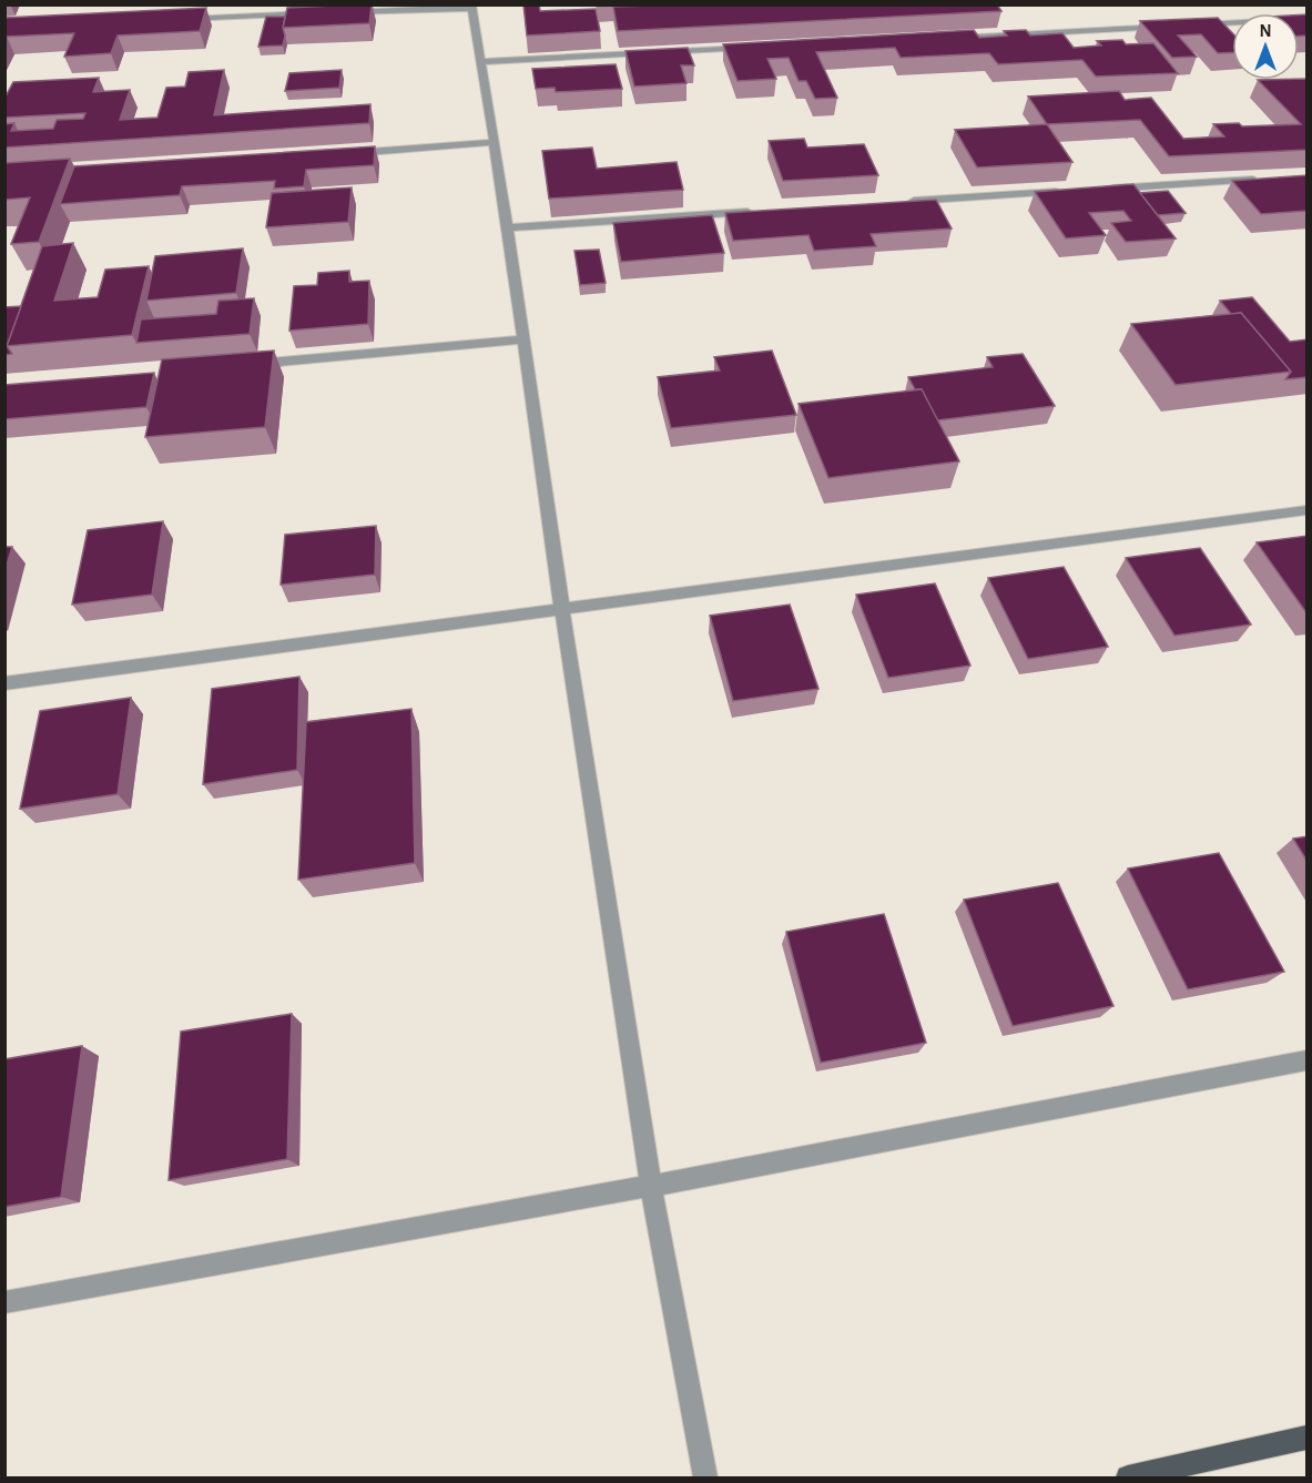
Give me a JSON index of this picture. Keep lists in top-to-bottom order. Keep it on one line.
{"north":"top"}
